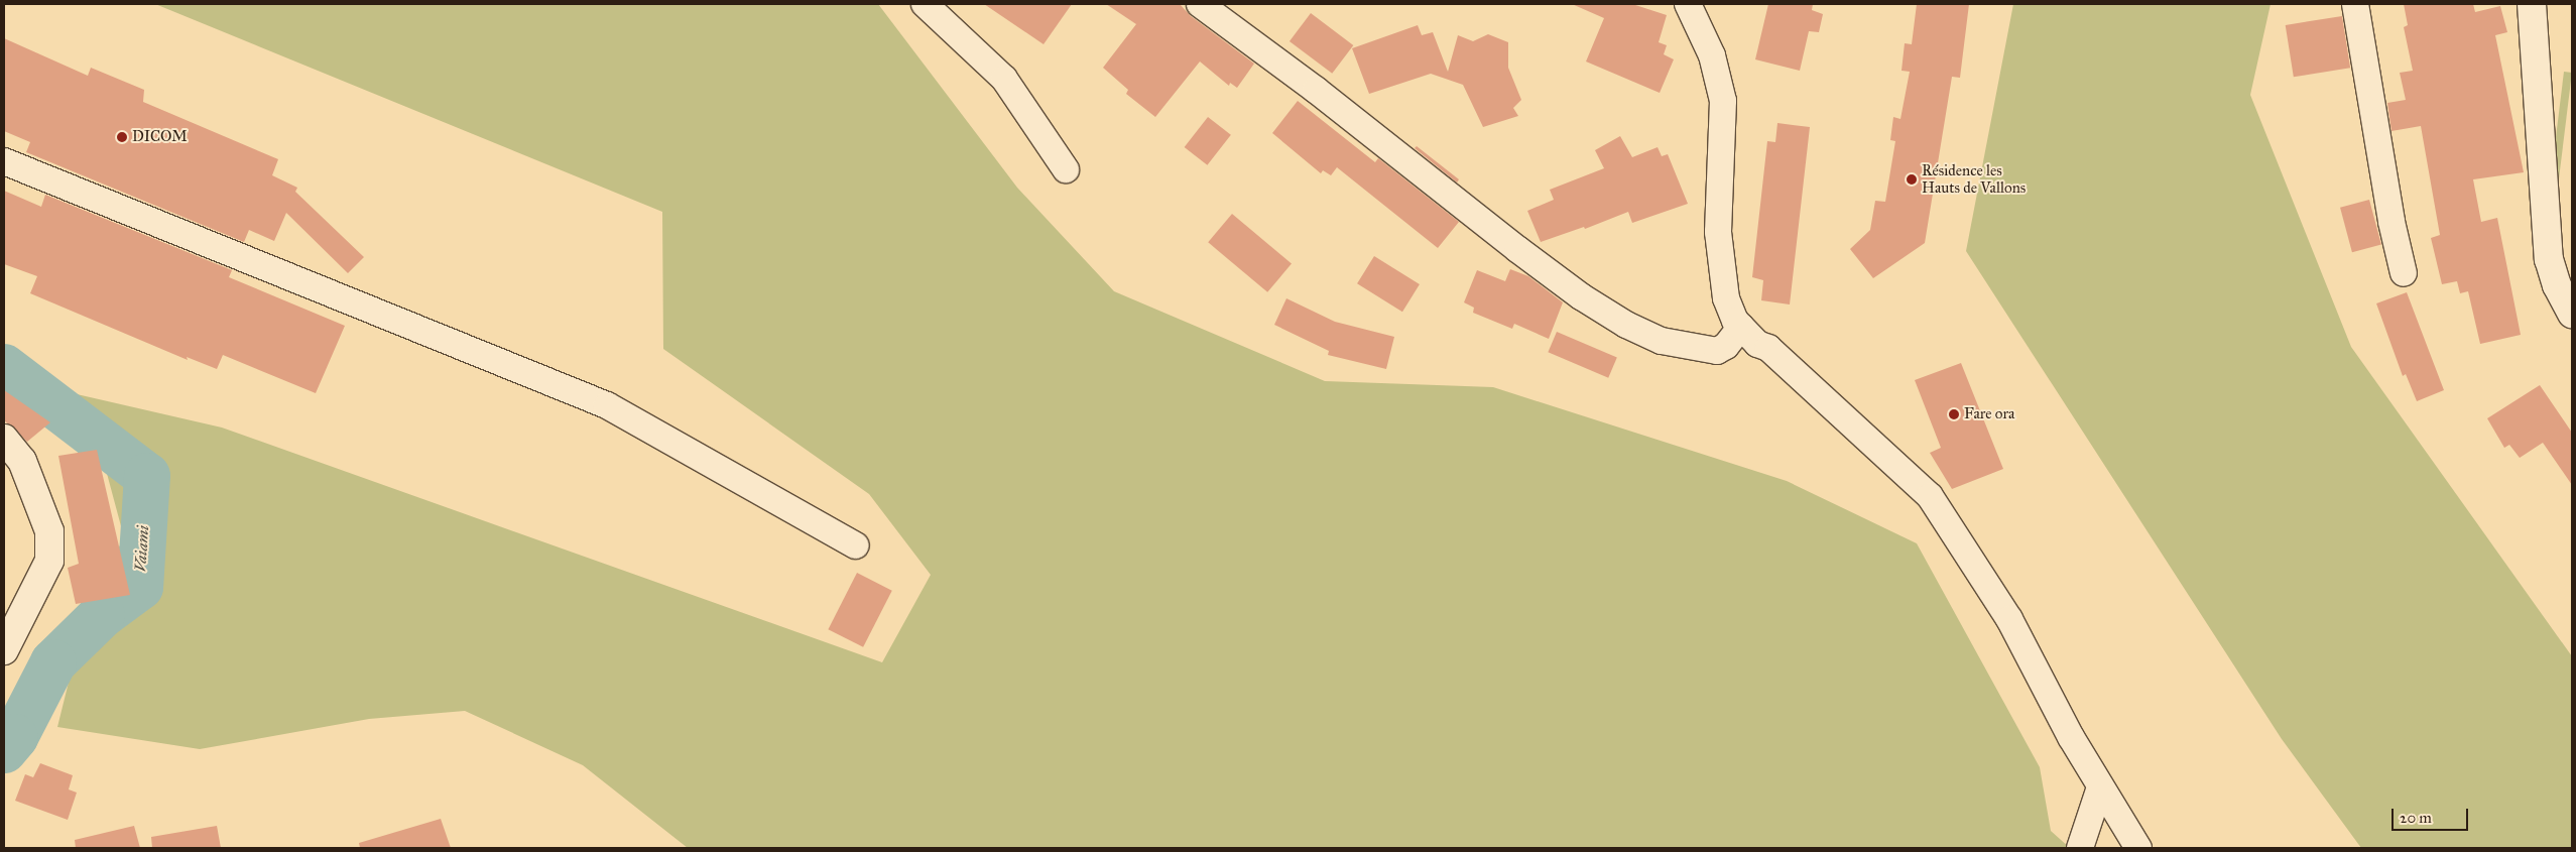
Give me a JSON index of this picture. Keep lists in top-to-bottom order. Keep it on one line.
{"water":["Vaiami"],"places":["DICOM","Résidence les Hauts de Vallons","Fare ora"],"scale_bar":"20 m"}
